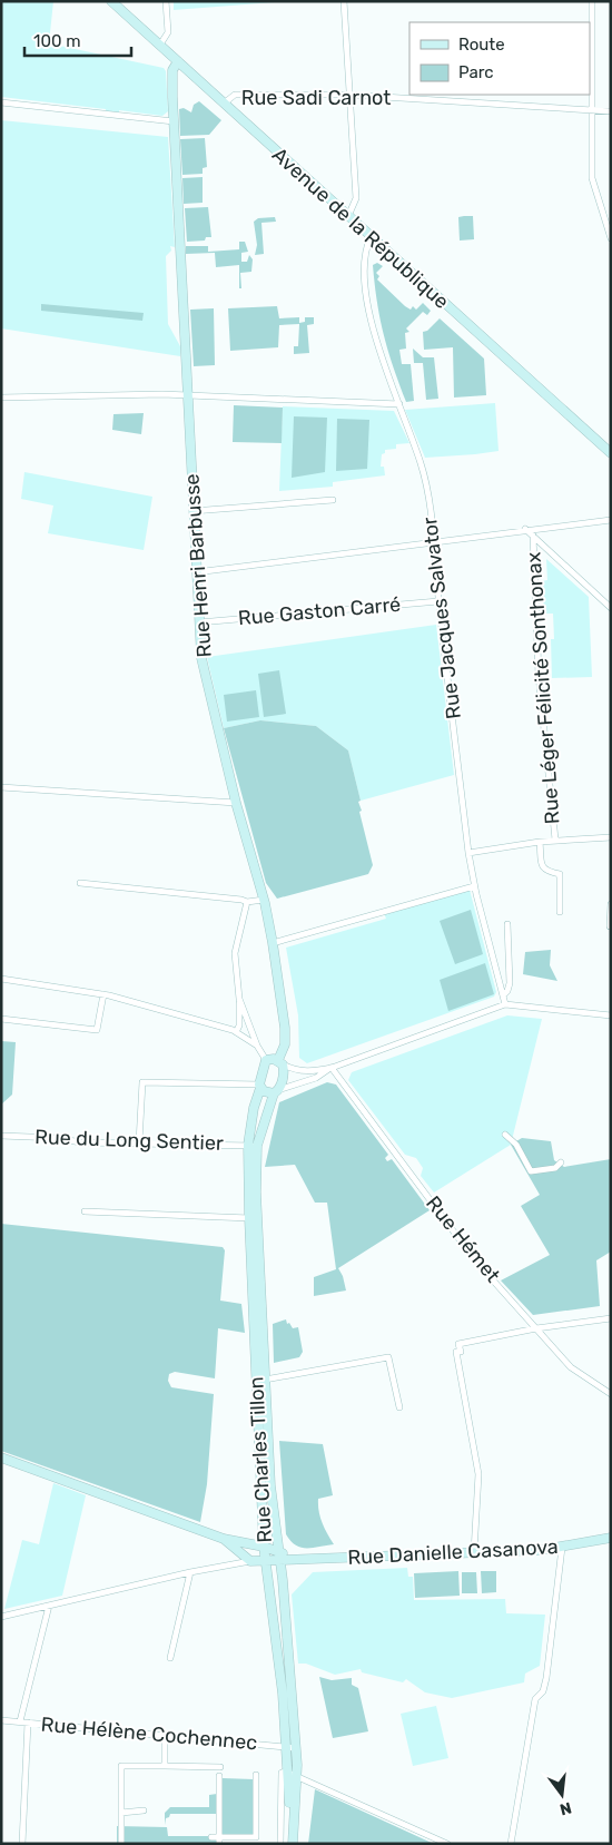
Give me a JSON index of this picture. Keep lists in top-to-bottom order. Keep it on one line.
{"streets":{"street":["Rue Sadi Carnot","Avenue de la République","Rue Henri Barbusse","Rue Gaston Carré","Rue Jacques Salvator","Rue Léger Félicité Sonthonax","Rue du Long Sentier","Rue Hémet","Rue Charles Tillon","Rue Danielle Casanova","Rue Hélène Cochennec"]},"crossings":[["Rue Sadi Carnot","Avenue de la République"],["Avenue de la République","Rue Henri Barbusse"],["Avenue de la République","Rue Jacques Salvator"],["Rue Henri Barbusse","Rue Gaston Carré"],["Rue Henri Barbusse","Rue Charles Tillon"],["Rue Gaston Carré","Rue Jacques Salvator"],["Rue du Long Sentier","Rue Charles Tillon"],["Rue Charles Tillon","Rue Danielle Casanova"],["Rue Charles Tillon","Rue Hélène Cochennec"]],"legend":["Route","Parc"],"scale_bar":"100 m","north":"bottom"}
